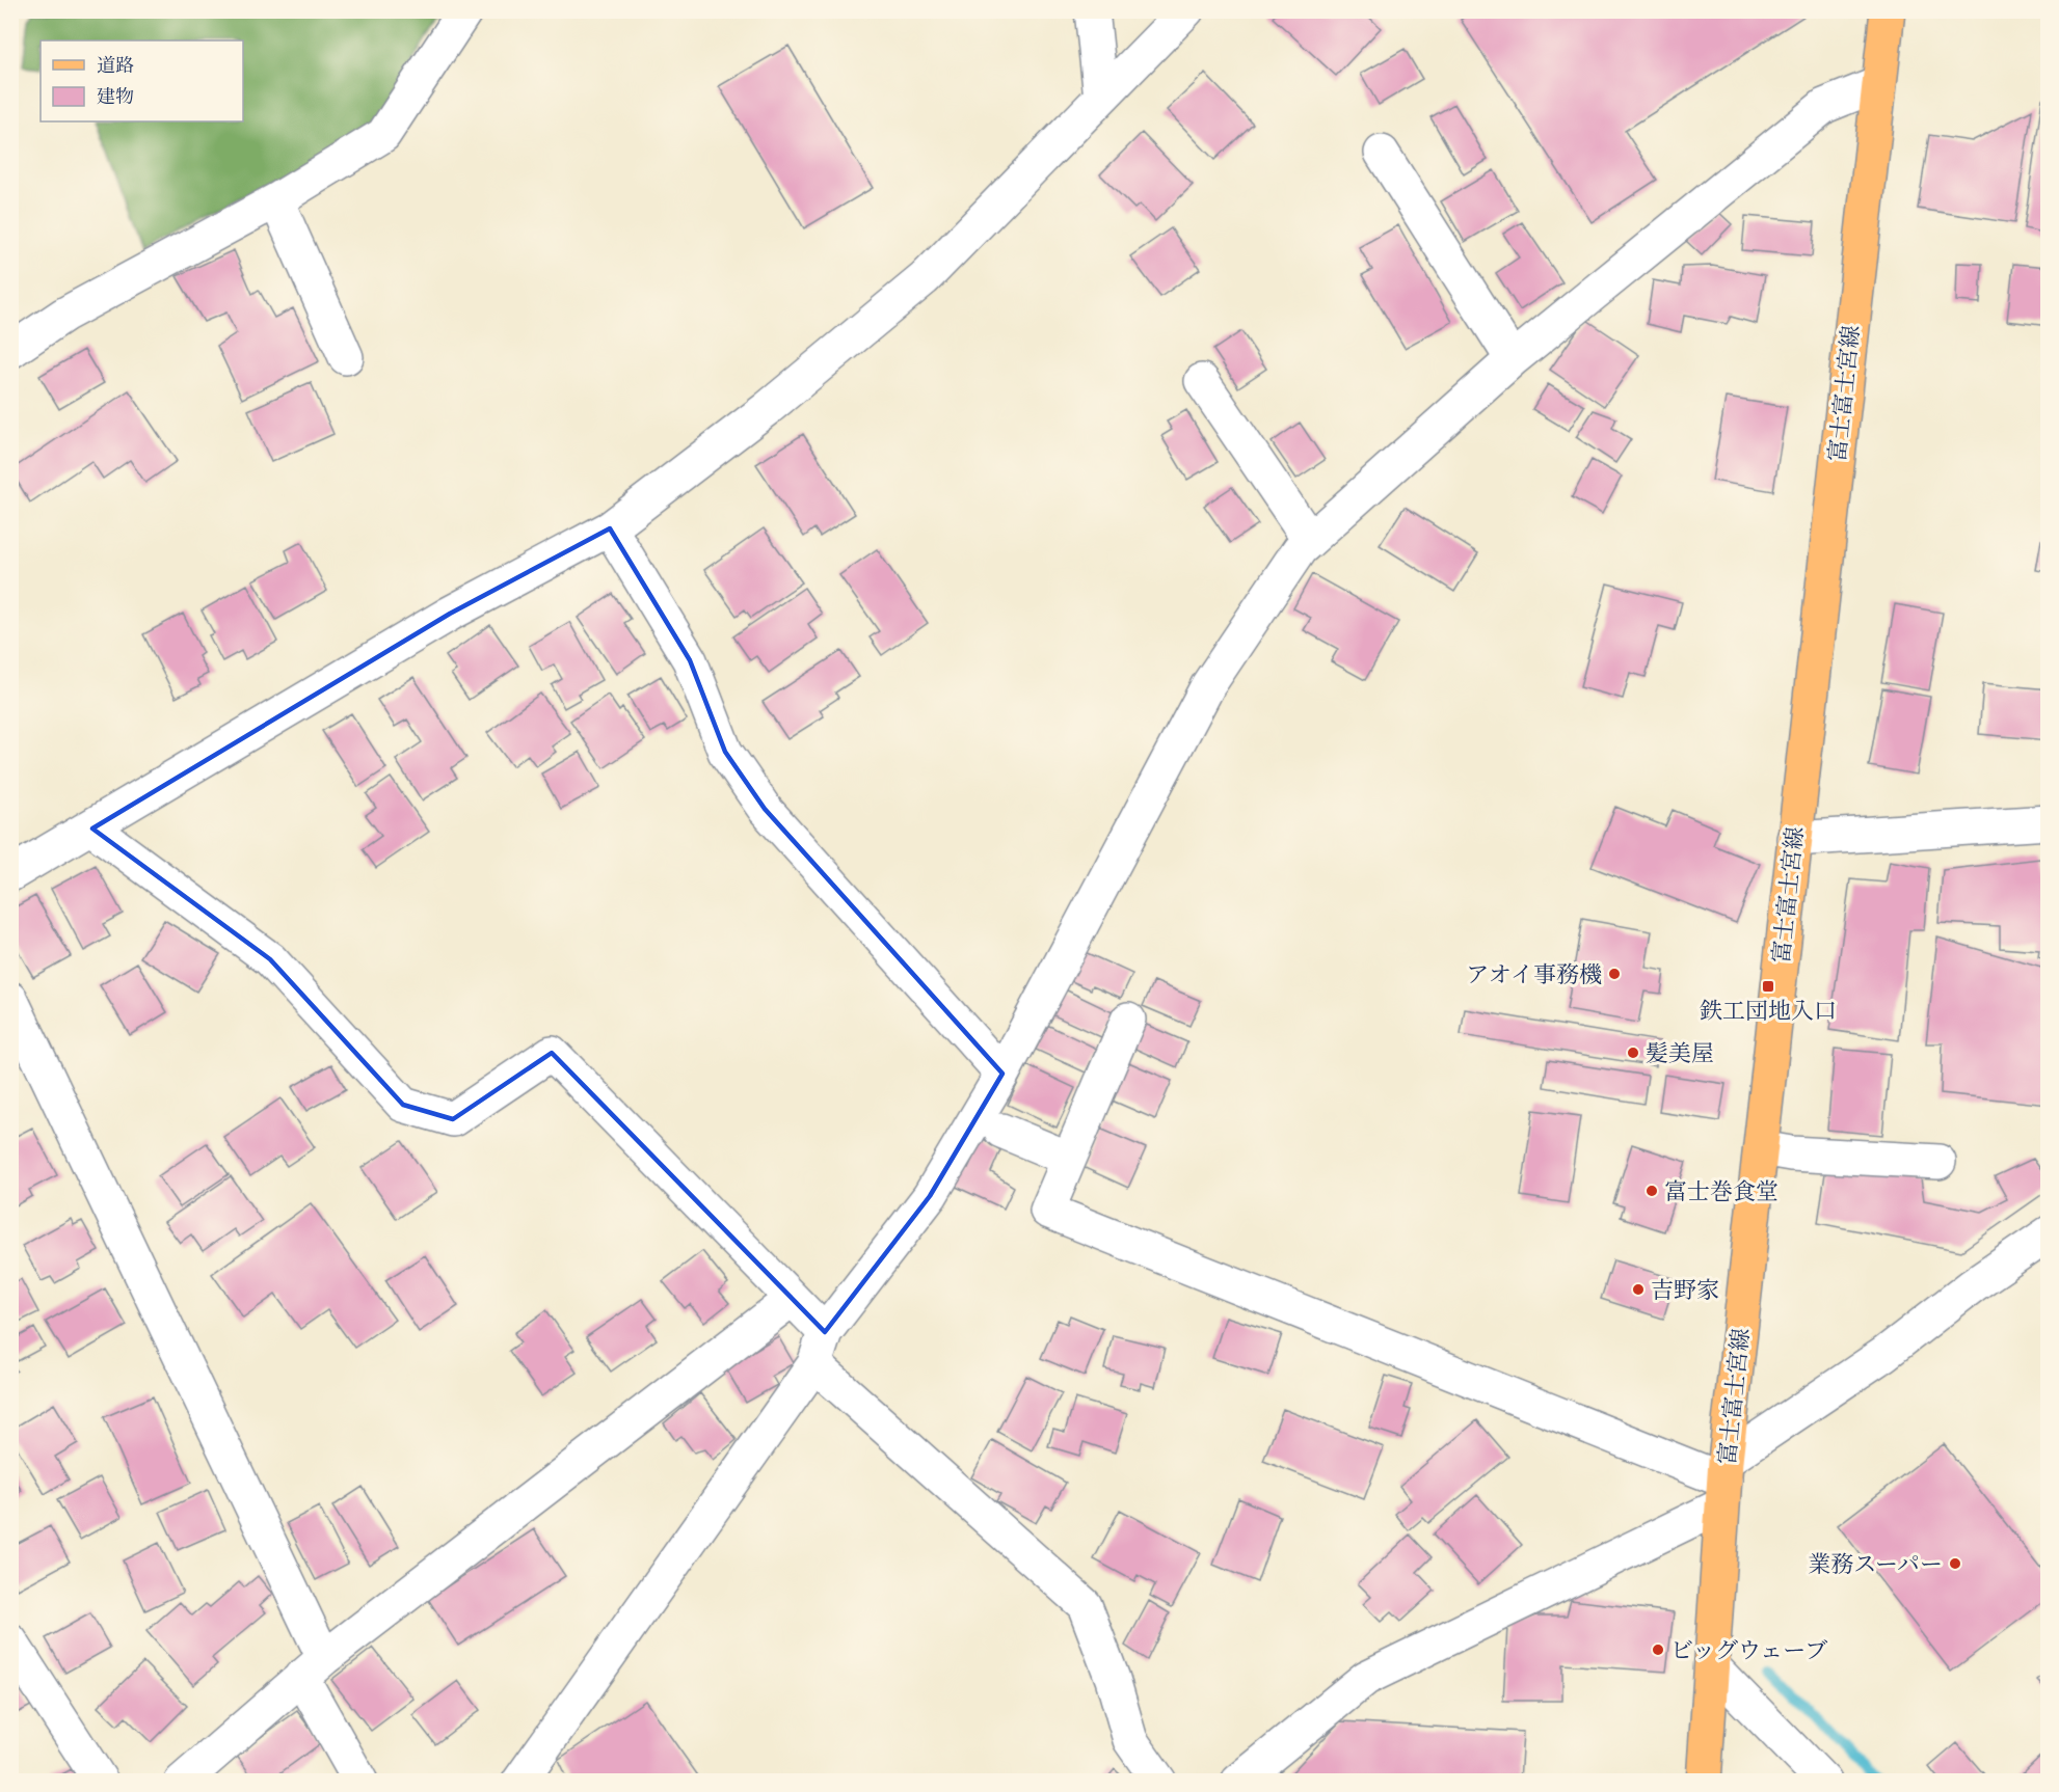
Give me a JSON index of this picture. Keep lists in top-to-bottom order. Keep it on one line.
{"streets":{"main road":["富士富士宮線"]},"places":{"other":["アオイ事務機","髪美屋","富士巻食堂","吉野家","業務スーパー","ビッグウェーブ"],"transit":["鉄工団地入口"]},"legend":["道路","建物"]}
